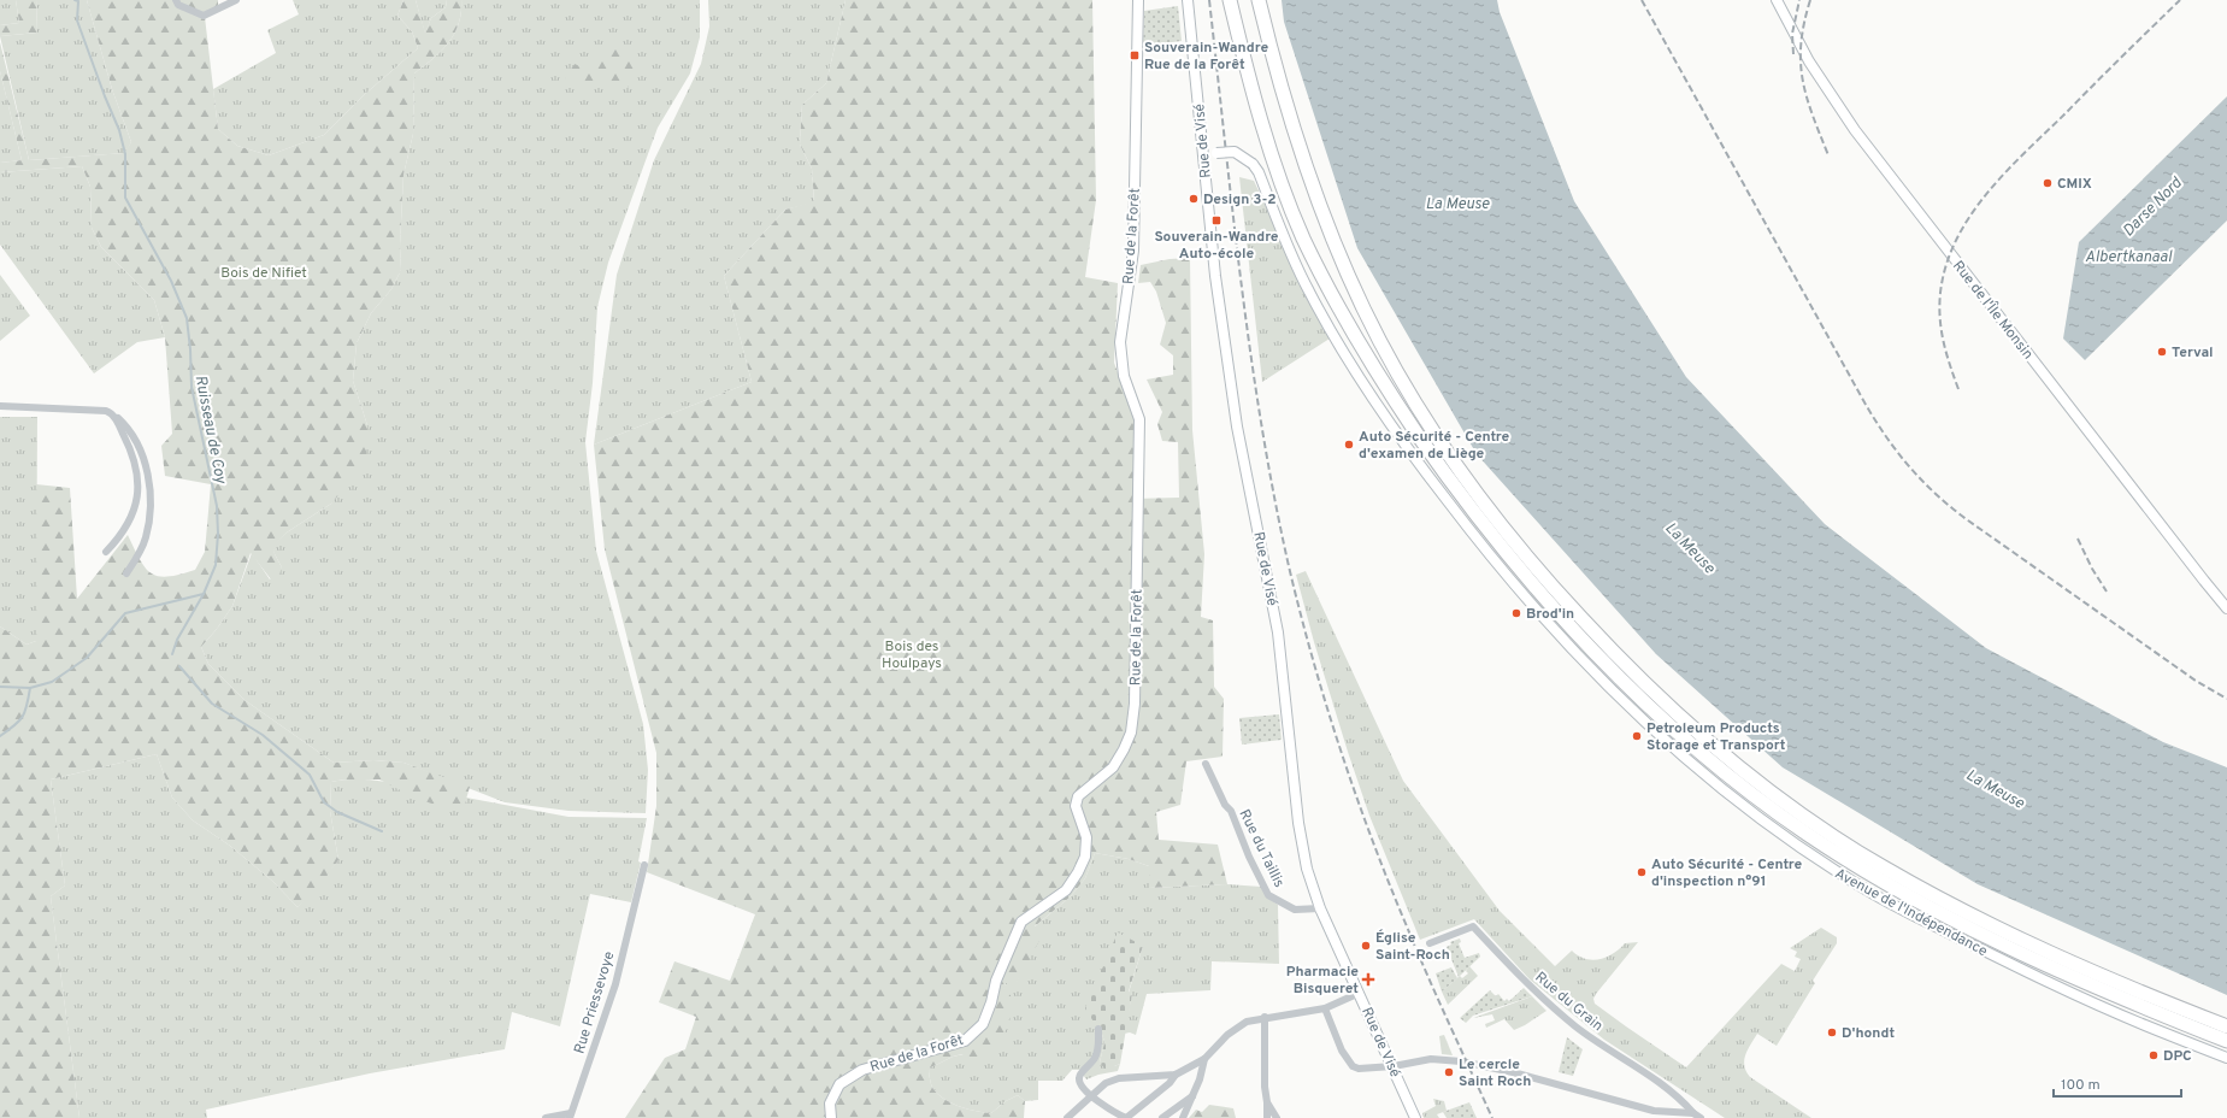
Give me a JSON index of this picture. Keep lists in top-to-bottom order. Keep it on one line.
{"streets":{"main road":["Rue de Visé","Rue de la Forêt","Rue de l'Île Monsin","Avenue de l'Indépendance"],"street":["Rue du Taillis","Rue du Grain","Rue Priessevoye"]},"crossings":[["Rue de Visé","Rue du Taillis"],["Rue de Visé","Avenue de l'Indépendance"]],"water":["La Meuse","Darse Nord","Albertkanaal","Ruisseau de Coy"],"parks":["Bois de Nifiet","Bois des Houlpays"],"places":{"transit":["Souverain-Wandre Rue de la Forêt","Souverain-Wandre Auto-école"],"other":["CMIX","Design 3-2","Terval","Auto Sécurité - Centre d'examen de Liège","Brod'in","Petroleum Products Storage et Transport","Auto Sécurité - Centre d'inspection n°91","Église Saint-Roch","D'hondt","DPC","Le cercle Saint Roch"],"health":["Pharmacie Bisqueret"]},"scale_bar":"100 m"}
